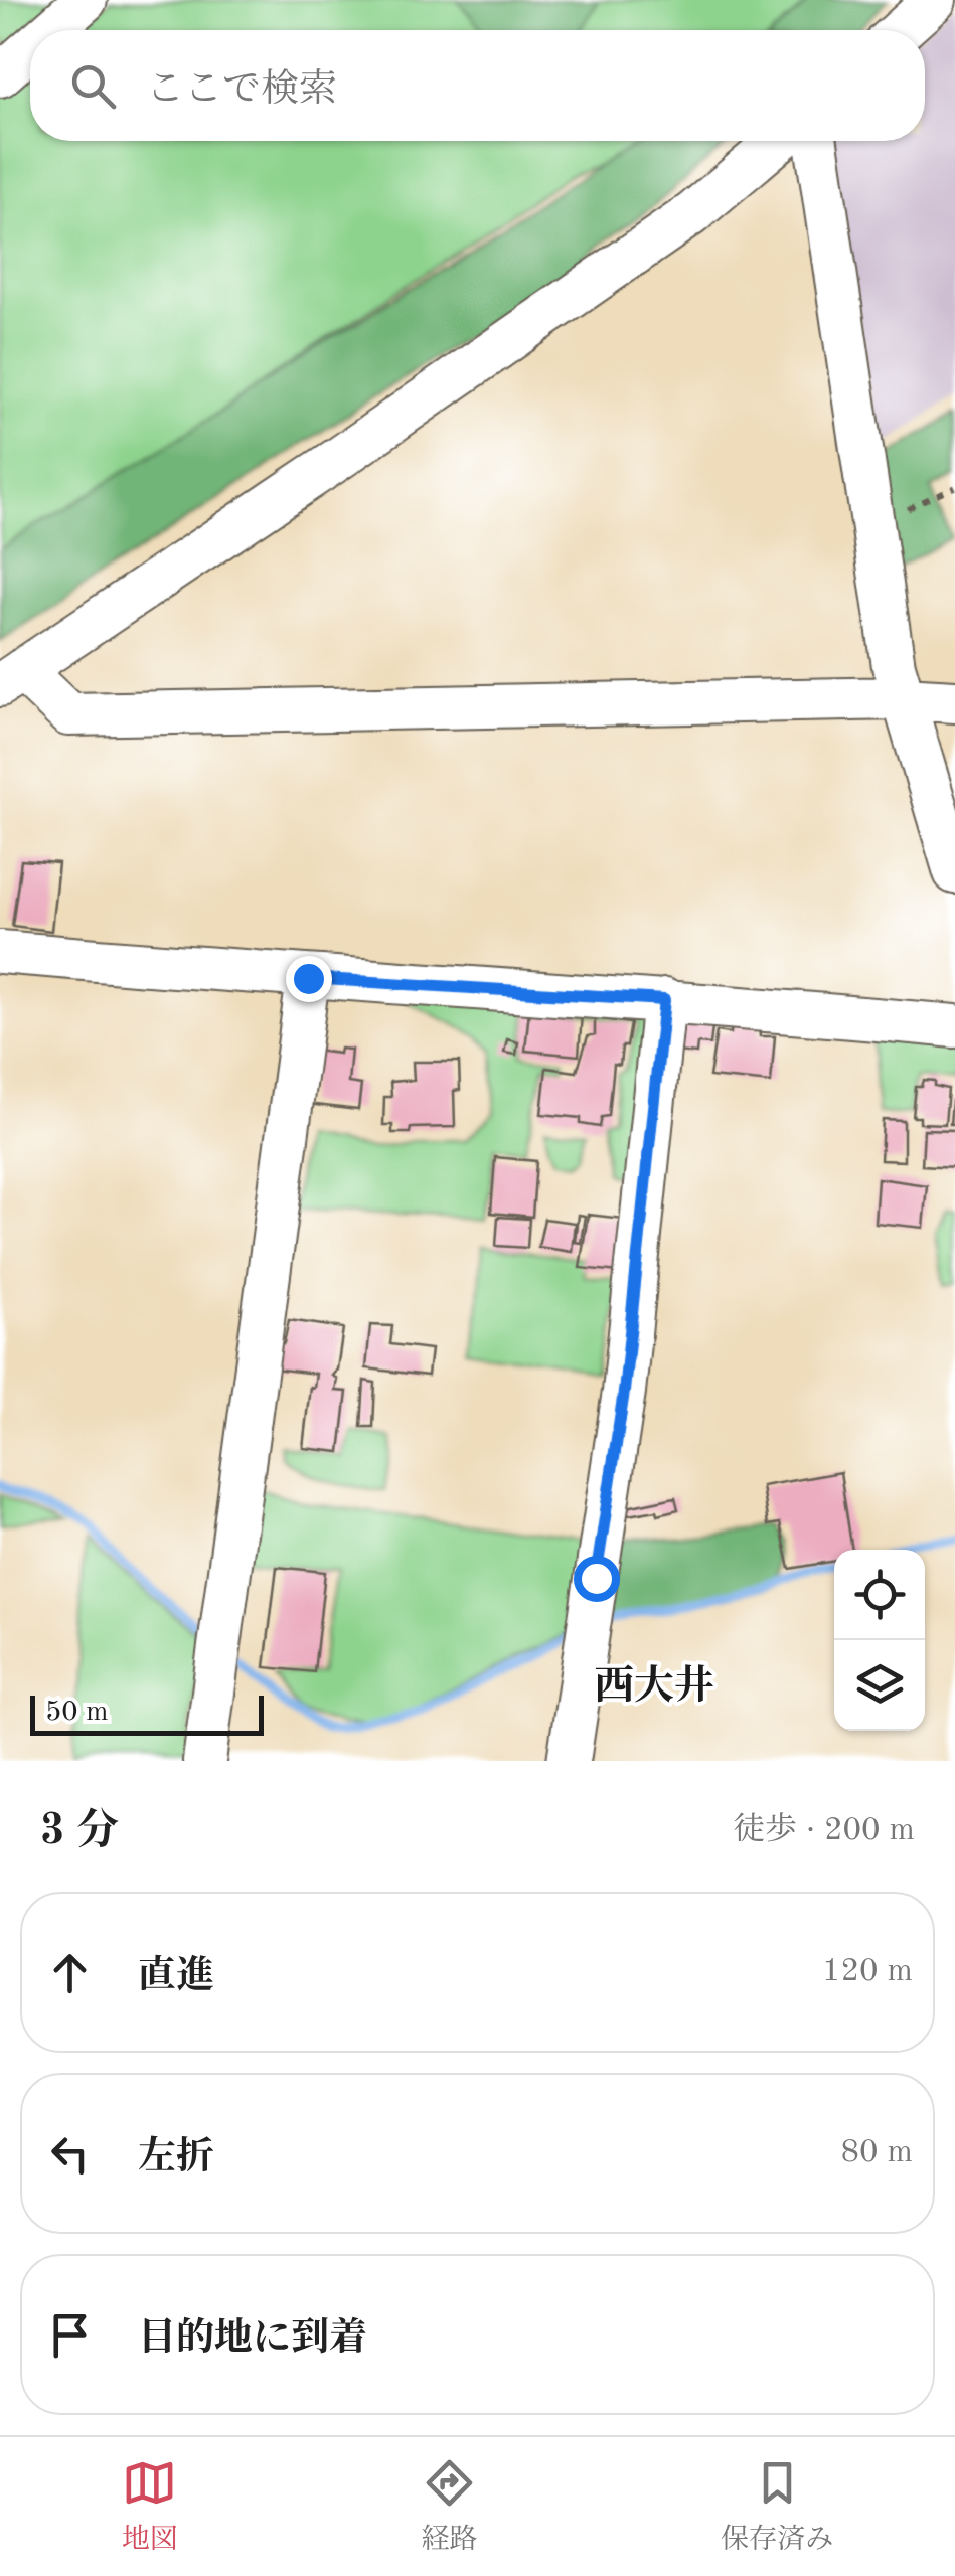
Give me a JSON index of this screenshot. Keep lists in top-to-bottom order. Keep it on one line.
{"districts":["西大井"],"scale_bar":"50 m","page":{"search":"ここで検索","scale":"50 m","heading":["3 分","徒歩 · 200 m"],"list":[["直進","120 m"],["左折","80 m"],"目的地に到着"],"nav":["地図","経路","保存済み"]}}
